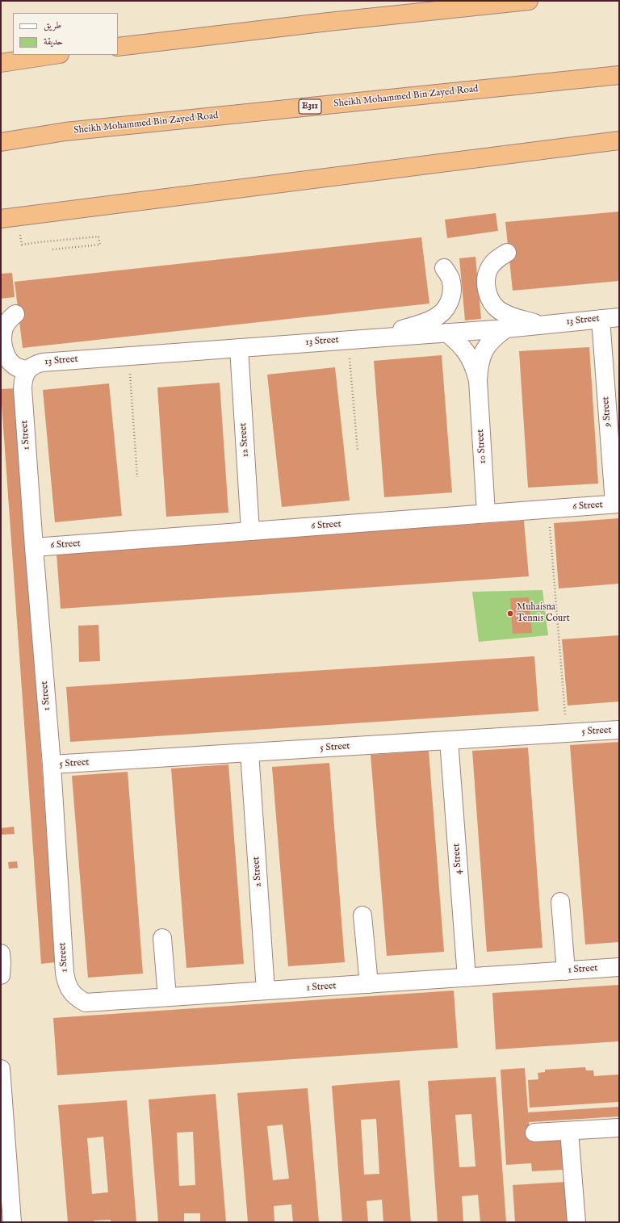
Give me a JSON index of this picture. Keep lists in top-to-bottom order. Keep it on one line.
{"streets":{"highway":["Sheikh Mohammed Bin Zayed Road","E311"],"street":["13 Street","9 Street","1 Street","12 Street","10 Street","6 Street","5 Street","4 Street","2 Street"]},"crossings":[["13 Street","9 Street"],["13 Street","1 Street"],["13 Street","12 Street"],["13 Street","10 Street"],["9 Street","6 Street"],["1 Street","6 Street"],["1 Street","5 Street"],["1 Street","4 Street"],["1 Street","2 Street"],["12 Street","6 Street"],["10 Street","6 Street"],["5 Street","4 Street"],["5 Street","2 Street"]],"places":["Muhaisna Tennis Court"],"legend":["طريق","حديقة"]}
